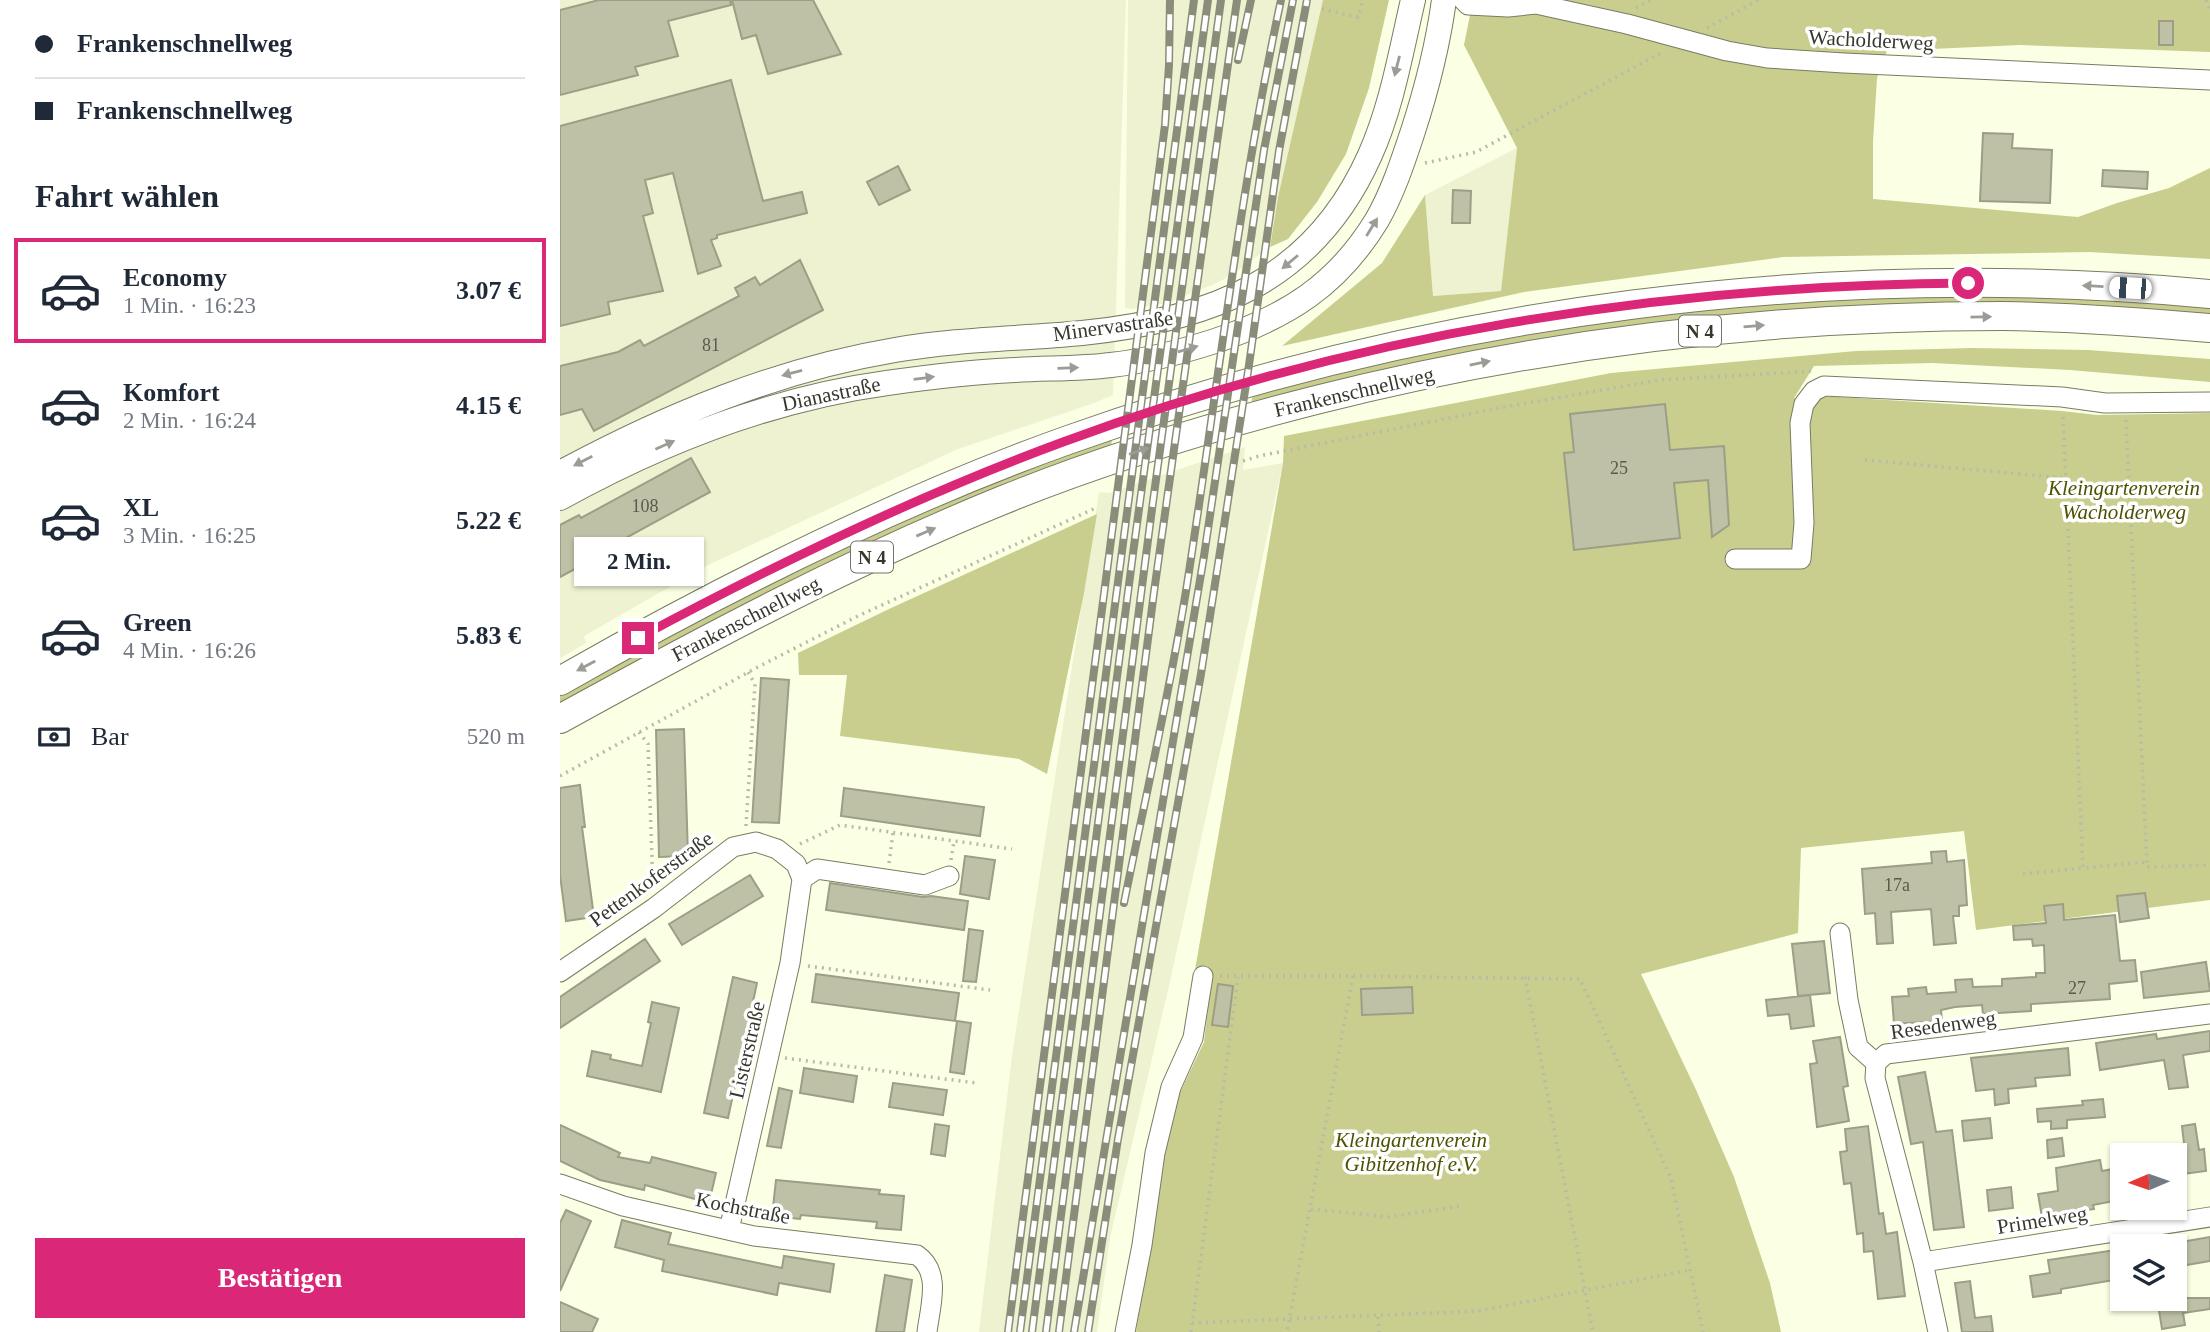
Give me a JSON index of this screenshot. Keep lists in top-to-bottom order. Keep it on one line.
{"streets":{"highway":["N 4","Frankenschnellweg"],"main road":["Minervastraße","Dianastraße"],"street":["Wacholderweg","Pettenkoferstraße","Resedenweg","Listerstraße","Kochstraße","Primelweg"]},"crossings":[["Minervastraße","Dianastraße"],["Resedenweg","Primelweg"],["Listerstraße","Kochstraße"]],"parks":["Kleingartenverein Wacholderweg","Kleingartenverein Gibitzenhof e.V."],"house_numbers":["81","25","108","17a","27"],"north":"left","page":{"banner":["Frankenschnellweg","Frankenschnellweg"],"heading":"Fahrt wählen","list":[{"name":"Economy","note":"1 Min. · 16:23","value":"3.07 €"},{"name":"Komfort","note":"2 Min. · 16:24","value":"4.15 €"},{"name":"XL","note":"3 Min. · 16:25","value":"5.22 €"},{"name":"Green","note":"4 Min. · 16:26","value":"5.83 €"}],"bubble":"2 Min.","pay":["Bar","520 m"],"buttons":"Bestätigen"}}
